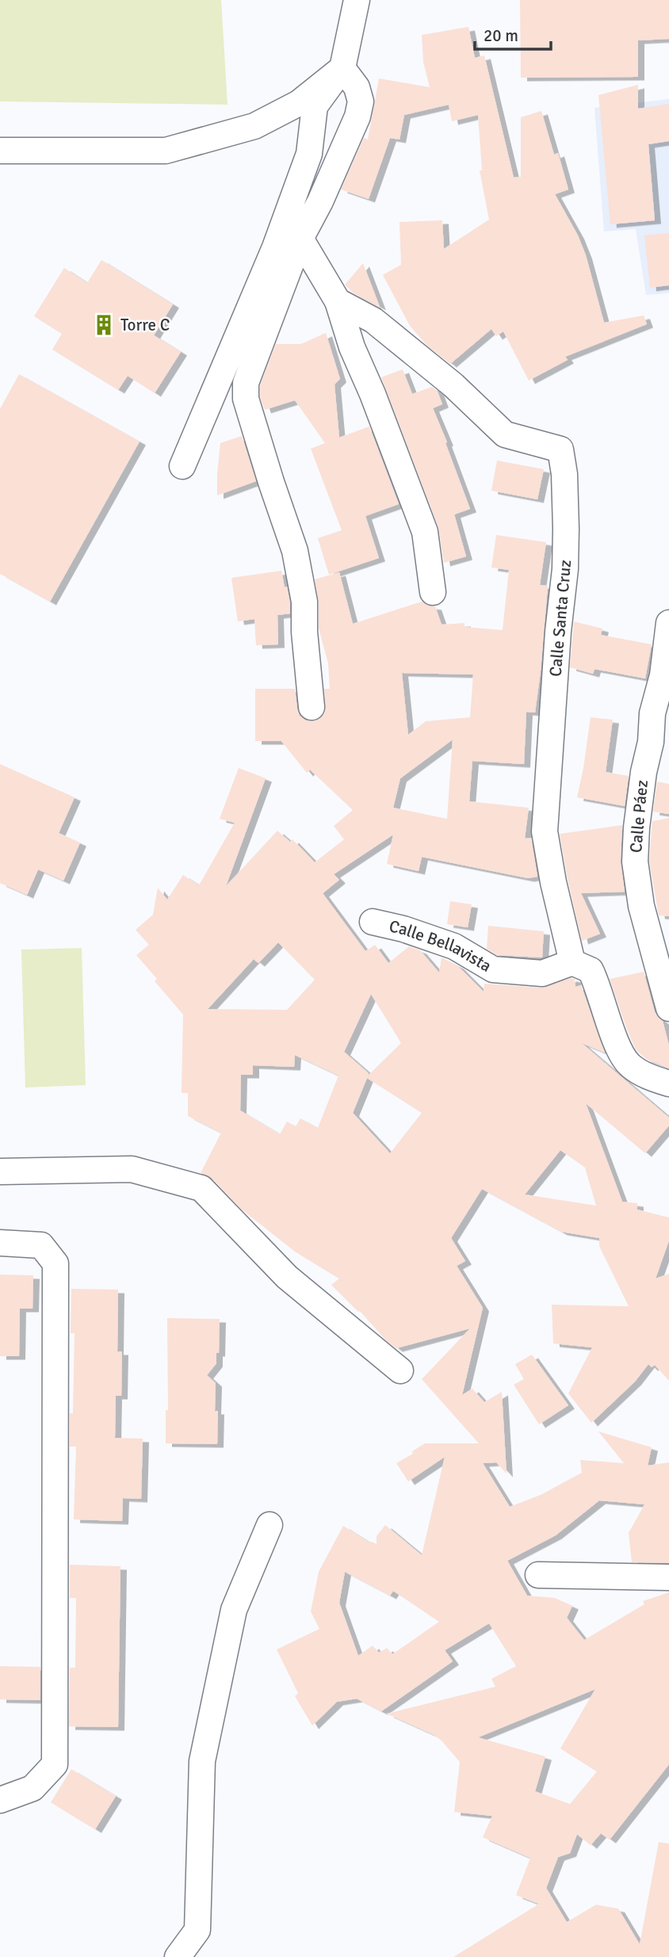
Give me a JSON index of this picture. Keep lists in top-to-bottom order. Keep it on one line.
{"streets":{"street":["Calle Santa Cruz","Calle Páez","Calle Bellavista"]},"crossings":[["Calle Santa Cruz","Calle Bellavista"]],"places":{"building":["Torre C"]},"scale_bar":"20 m"}
